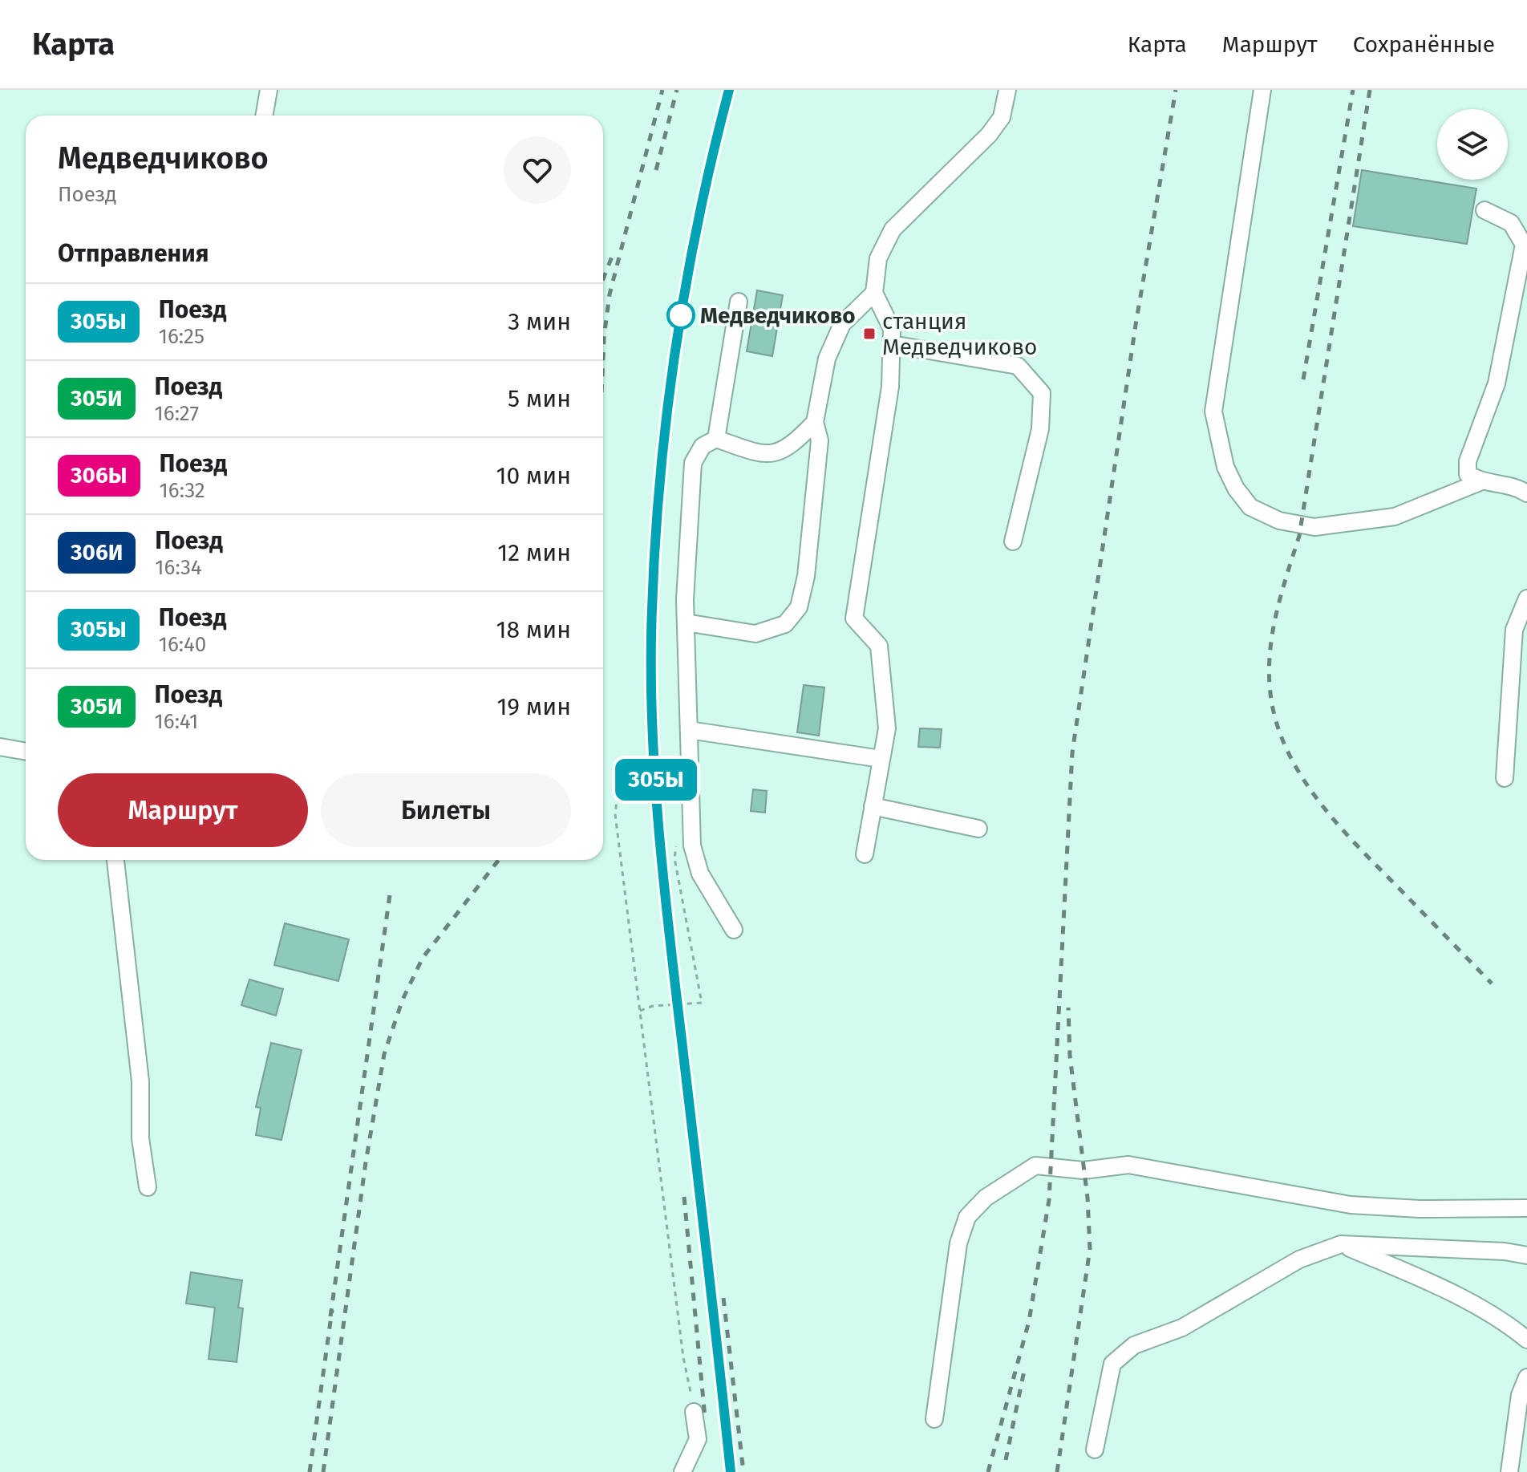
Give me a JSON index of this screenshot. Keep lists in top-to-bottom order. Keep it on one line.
{"places":{"other":["Медведчиково"],"transit":["станция Медведчиково"]},"page":{"header":"Карта","nav":["Карта","Маршрут","Сохранённые"],"on_map":"305Ы","heading":[["Медведчиково","Поезд"],"Отправления"],"list":[{"mark":"305Ы","name":"Поезд","note":"16:25","value":"3 мин"},{"mark":"305И","name":"Поезд","note":"16:27","value":"5 мин"},{"mark":"306Ы","name":"Поезд","note":"16:32","value":"10 мин"},{"mark":"306И","name":"Поезд","note":"16:34","value":"12 мин"},{"mark":"305Ы","name":"Поезд","note":"16:40","value":"18 мин"},{"mark":"305И","name":"Поезд","note":"16:41","value":"19 мин"}],"buttons":["Маршрут","Билеты"]}}
